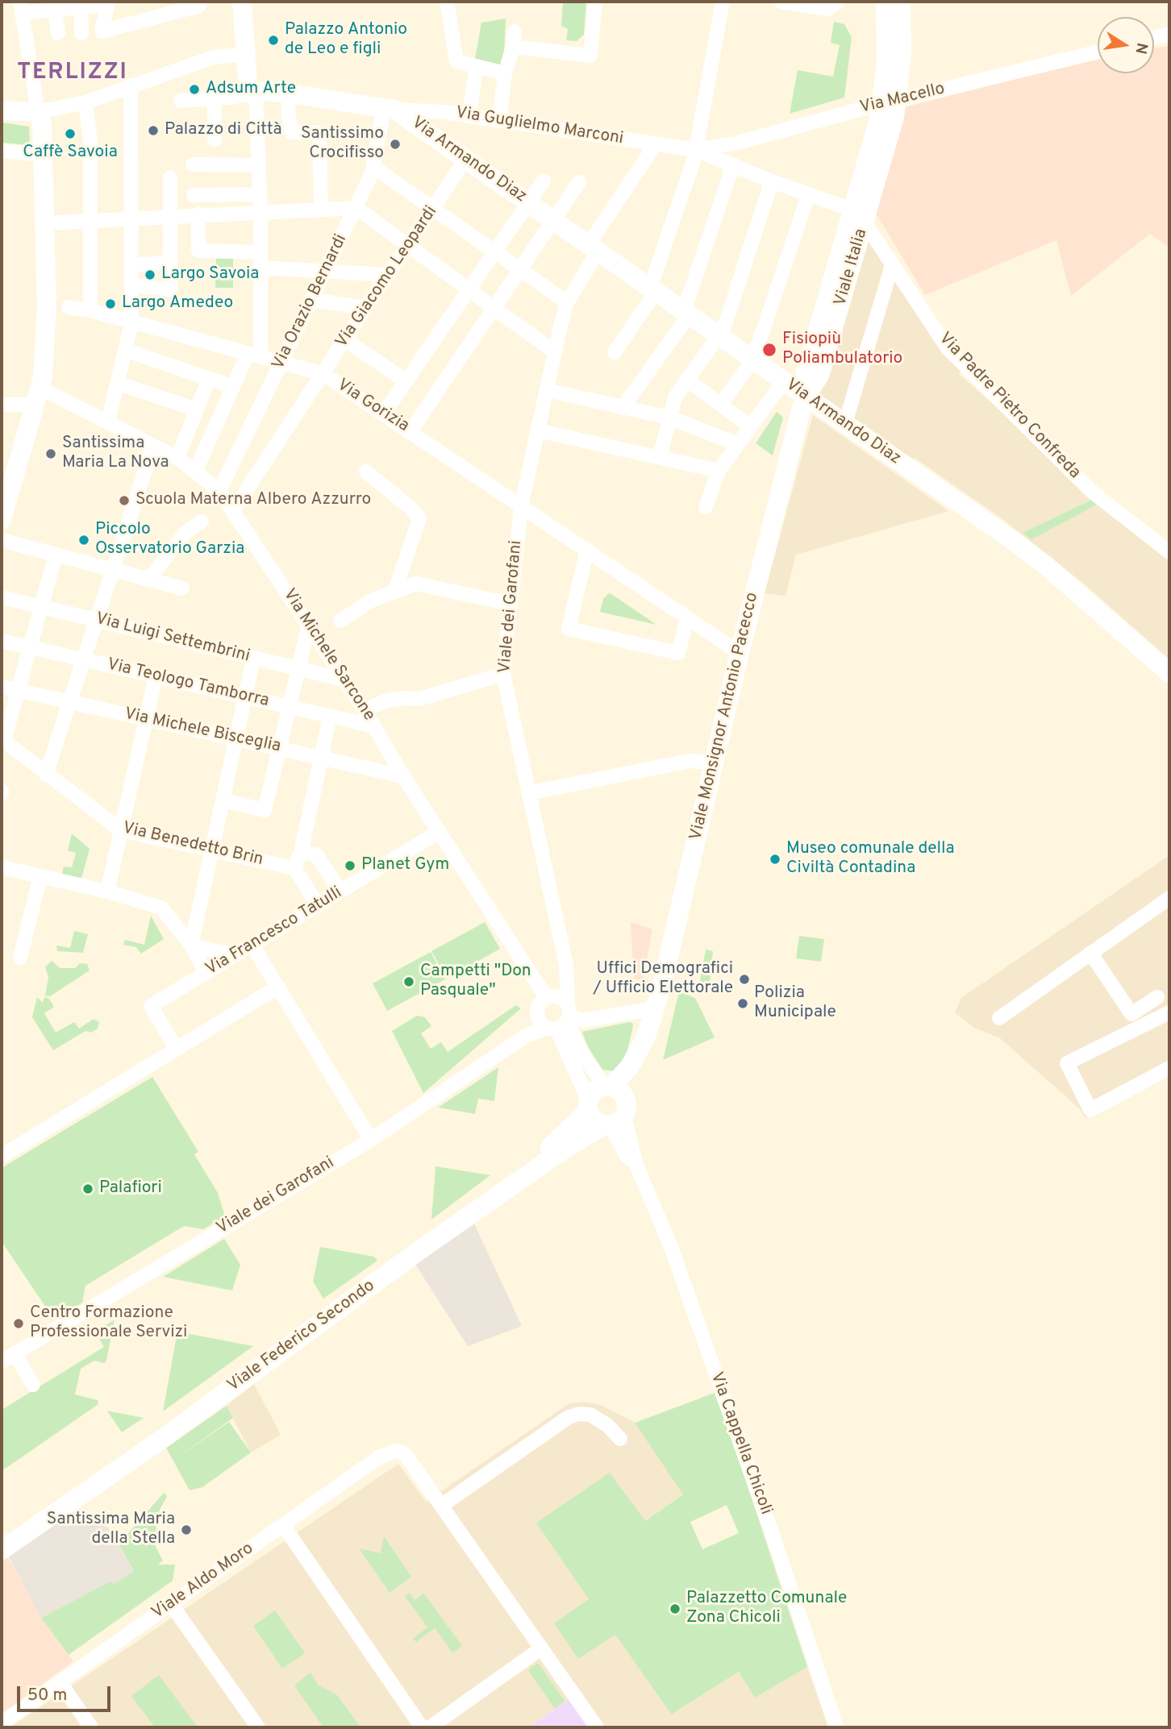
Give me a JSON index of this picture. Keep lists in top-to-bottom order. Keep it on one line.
{"streets":{"main road":["Via Guglielmo Marconi","Via Armando Diaz","Viale Italia","Viale Monsignor Antonio Pacecco","Viale Federico Secondo"],"street":["Via Macello","Via Giacomo Leopardi","Via Orazio Bernardi","Via Gorizia","Via Padre Pietro Confreda","Viale dei Garofani","Via Luigi Settembrini","Via Michele Sarcone","Via Teologo Tamborra","Via Michele Bisceglia","Via Benedetto Brin","Via Francesco Tatulli","Via Cappella Chicoli","Viale Aldo Moro"]},"crossings":[["Via Macello","Via Guglielmo Marconi"],["Via Macello","Viale Italia"],["Via Guglielmo Marconi","Via Armando Diaz"],["Via Guglielmo Marconi","Via Orazio Bernardi"],["Via Guglielmo Marconi","Viale dei Garofani"],["Via Armando Diaz","Viale Italia"],["Via Armando Diaz","Via Giacomo Leopardi"],["Via Armando Diaz","Via Orazio Bernardi"],["Via Armando Diaz","Viale dei Garofani"],["Via Armando Diaz","Viale Monsignor Antonio Pacecco"],["Viale Italia","Via Padre Pietro Confreda"],["Viale Italia","Viale Monsignor Antonio Pacecco"],["Via Giacomo Leopardi","Via Gorizia"],["Via Giacomo Leopardi","Via Michele Sarcone"],["Via Orazio Bernardi","Via Gorizia"],["Via Orazio Bernardi","Via Michele Sarcone"],["Via Gorizia","Viale dei Garofani"],["Via Gorizia","Viale Monsignor Antonio Pacecco"],["Via Luigi Settembrini","Via Michele Sarcone"],["Via Michele Sarcone","Via Teologo Tamborra"],["Via Michele Sarcone","Via Michele Bisceglia"],["Via Michele Sarcone","Via Francesco Tatulli"],["Viale Monsignor Antonio Pacecco","Viale Federico Secondo"],["Viale Monsignor Antonio Pacecco","Via Cappella Chicoli"],["Viale Federico Secondo","Via Cappella Chicoli"]],"districts":["TERLIZZI"],"places":["Palazzo Antonio de Leo e figli","Adsum Arte","Palazzo di Città","Caffè Savoia","Santissimo Crocifisso","Largo Savoia","Largo Amedeo","Fisiopiù Poliambulatorio","Santissima Maria La Nova","Scuola Materna Albero Azzurro","Piccolo Osservatorio Garzia","Museo comunale della Civiltà Contadina","Planet Gym","Uffici Demografici / Ufficio Elettorale","Campetti \"Don Pasquale\"","Polizia Municipale","Palafiori","Centro Formazione Professionale Servizi","Santissima Maria della Stella","Palazzetto Comunale Zona Chicoli"],"scale_bar":"50 m","north":"right"}
